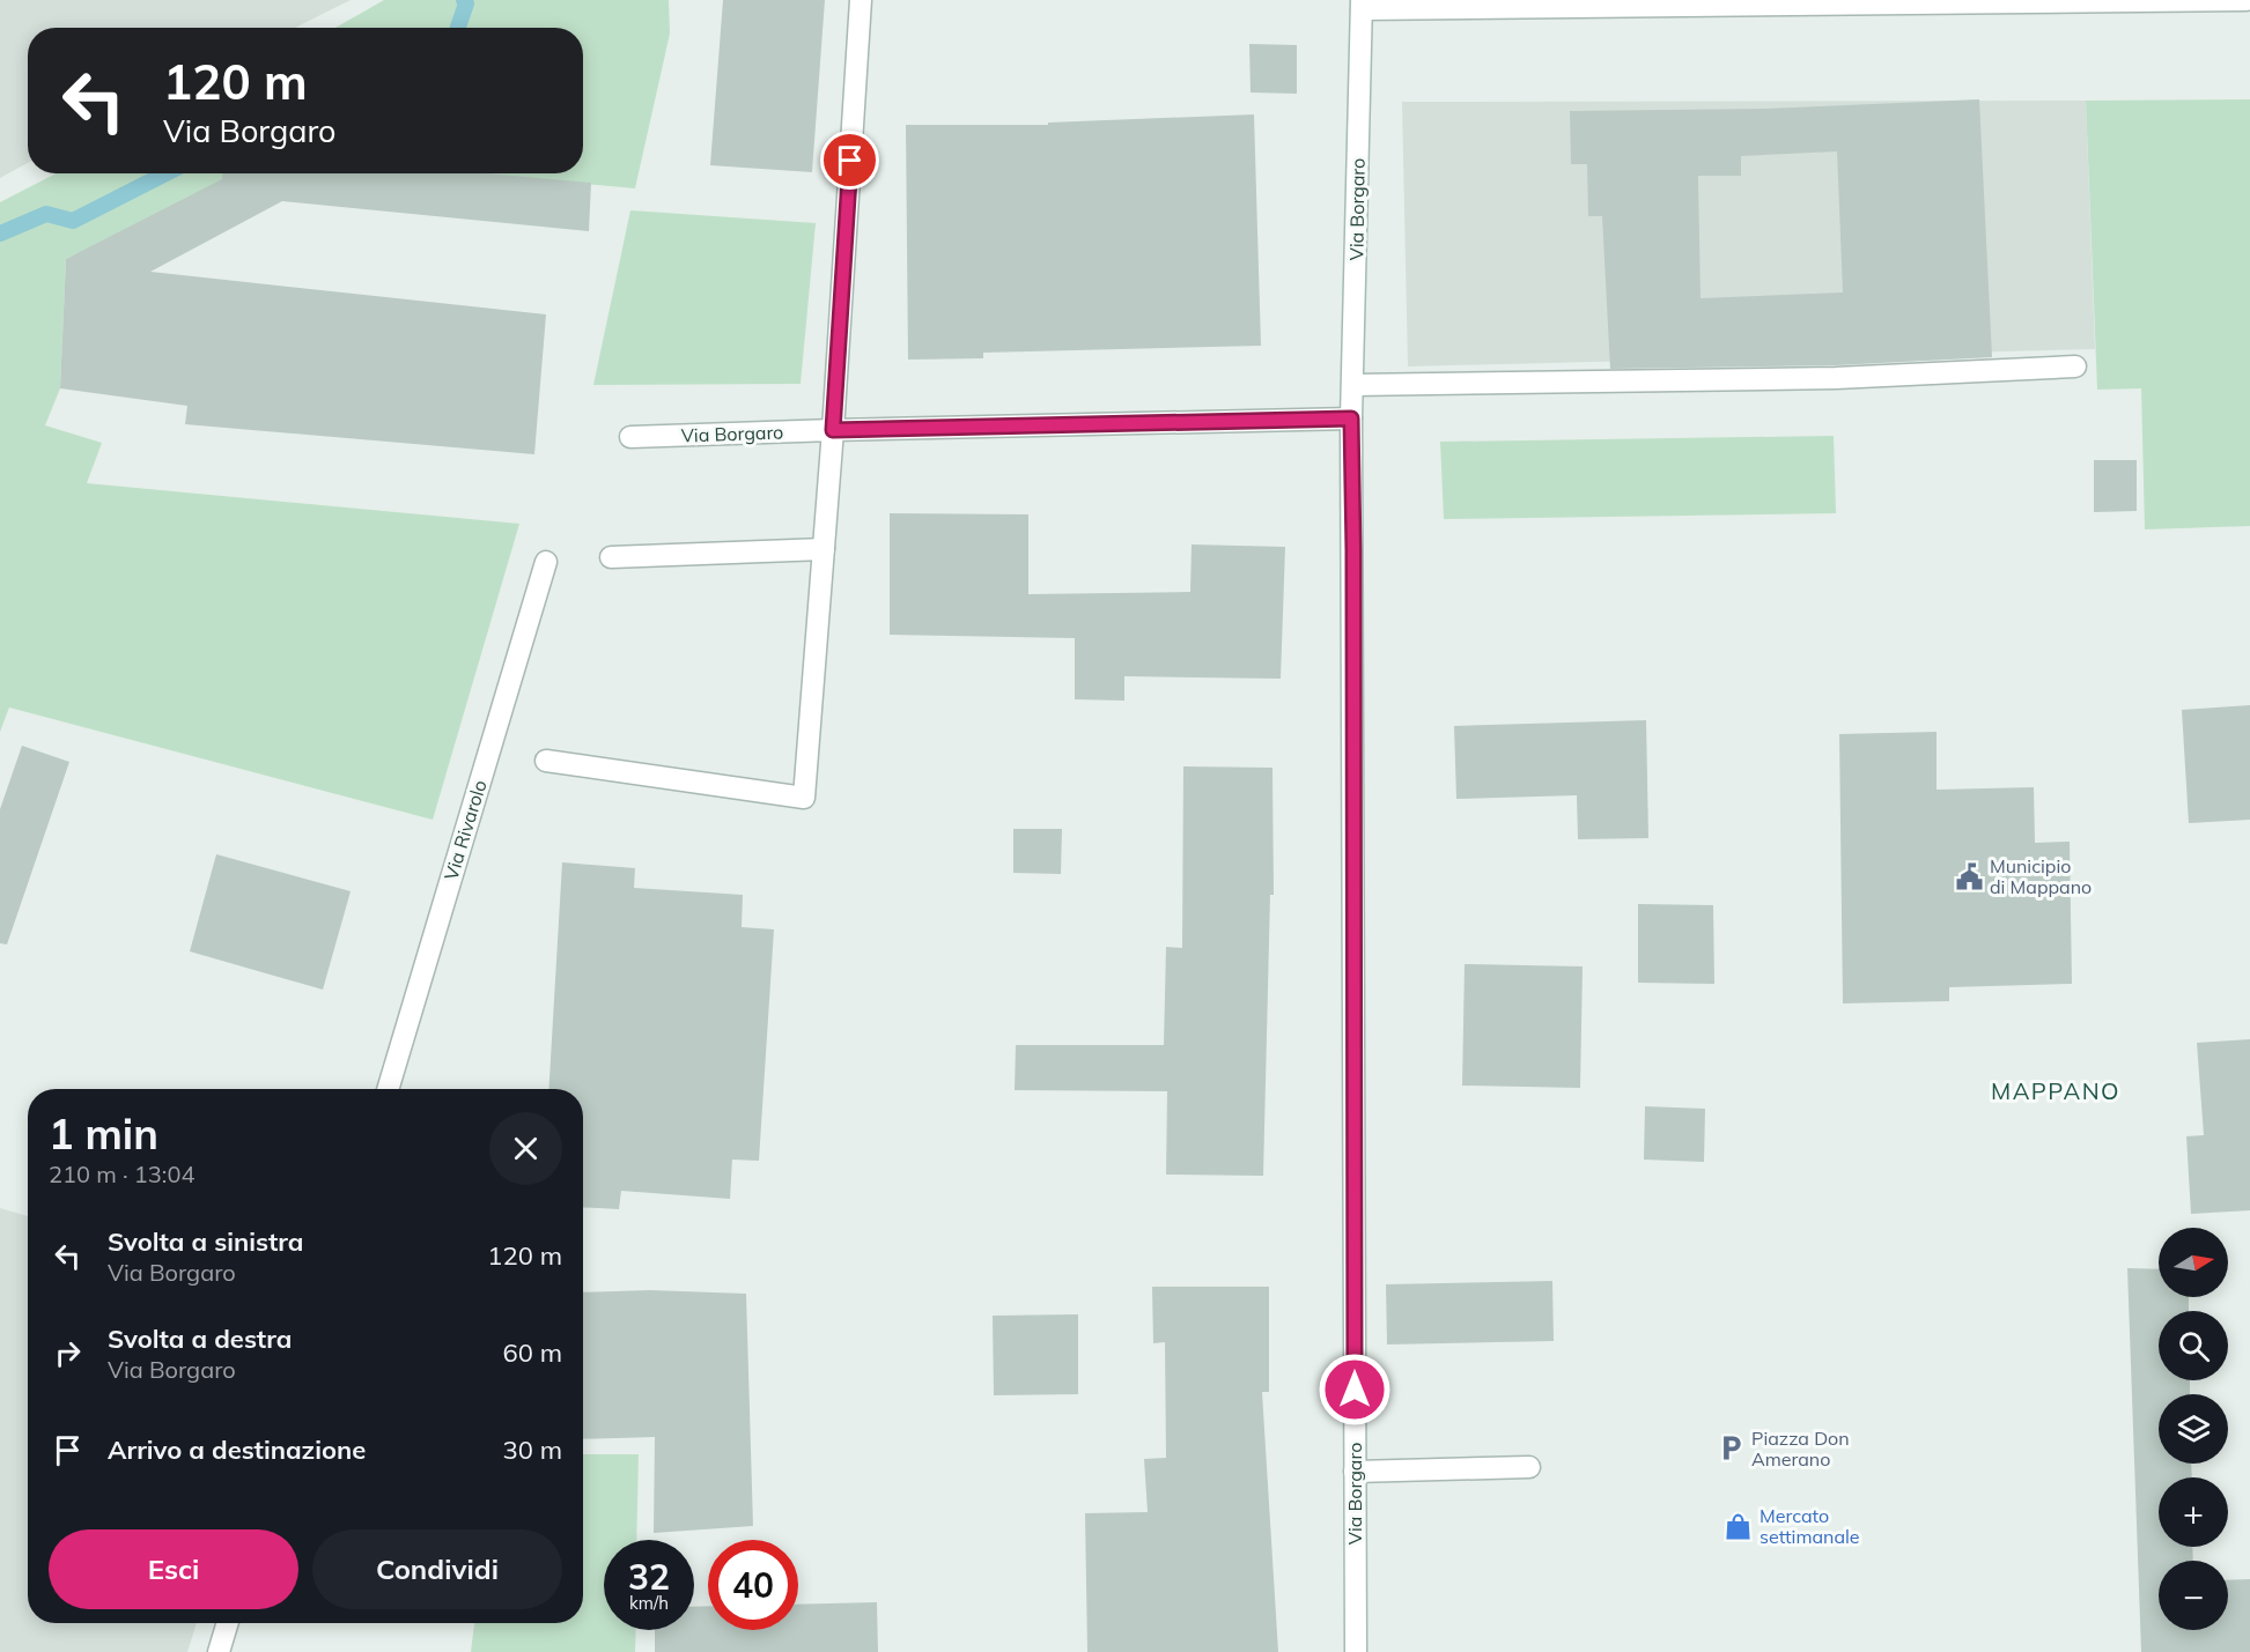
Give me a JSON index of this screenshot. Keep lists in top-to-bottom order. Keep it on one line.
{"streets":{"street":["Via Borgaro","Via Rivarolo"]},"districts":["MAPPANO"],"places":{"public building":["Municipio di Mappano"],"parking":["Piazza Don Amerano"],"shop":["Mercato settimanale"]},"north":"right","page":{"turn":["120 m","Via Borgaro"],"heading":["1 min","210 m · 13:04"],"list":[{"name":"Svolta a sinistra","note":"Via Borgaro","value":"120 m"},{"name":"Svolta a destra","note":"Via Borgaro","value":"60 m"},{"name":"Arrivo a destinazione","value":"30 m"}],"map_buttons":["+","−"],"buttons":["Esci","Condividi"],"speed":"32 km/h","limit":"40"}}
